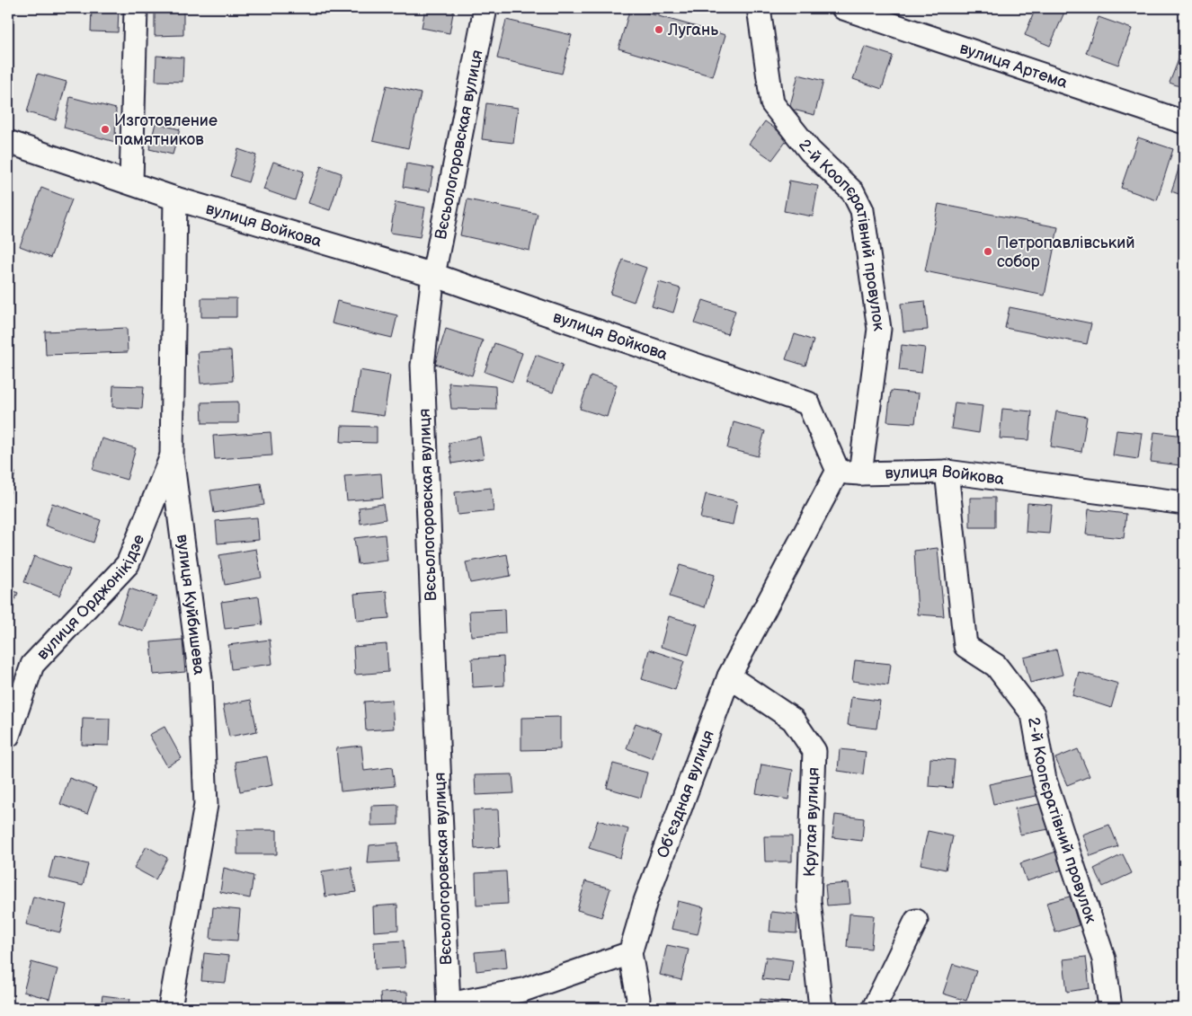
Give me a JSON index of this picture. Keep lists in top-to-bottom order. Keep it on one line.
{"streets":{"street":["вулиця Артема","Вєсьологоровская вулиця","вулиця Войкова","2-й Коопєратівний провулок","вулиця Орджонікідзе","вулиця Куйбишева","Об'єздная вулиця","Крутая вулиця"]},"crossings":[["Вєсьологоровская вулиця","вулиця Войкова"],["вулиця Войкова","2-й Коопєратівний провулок"],["вулиця Войкова","вулиця Куйбишева"],["вулиця Войкова","Об'єздная вулиця"],["вулиця Орджонікідзе","вулиця Куйбишева"],["Об'єздная вулиця","Крутая вулиця"]],"places":["Лугань","Изготовление памятников","Петропавлівський собор"]}
